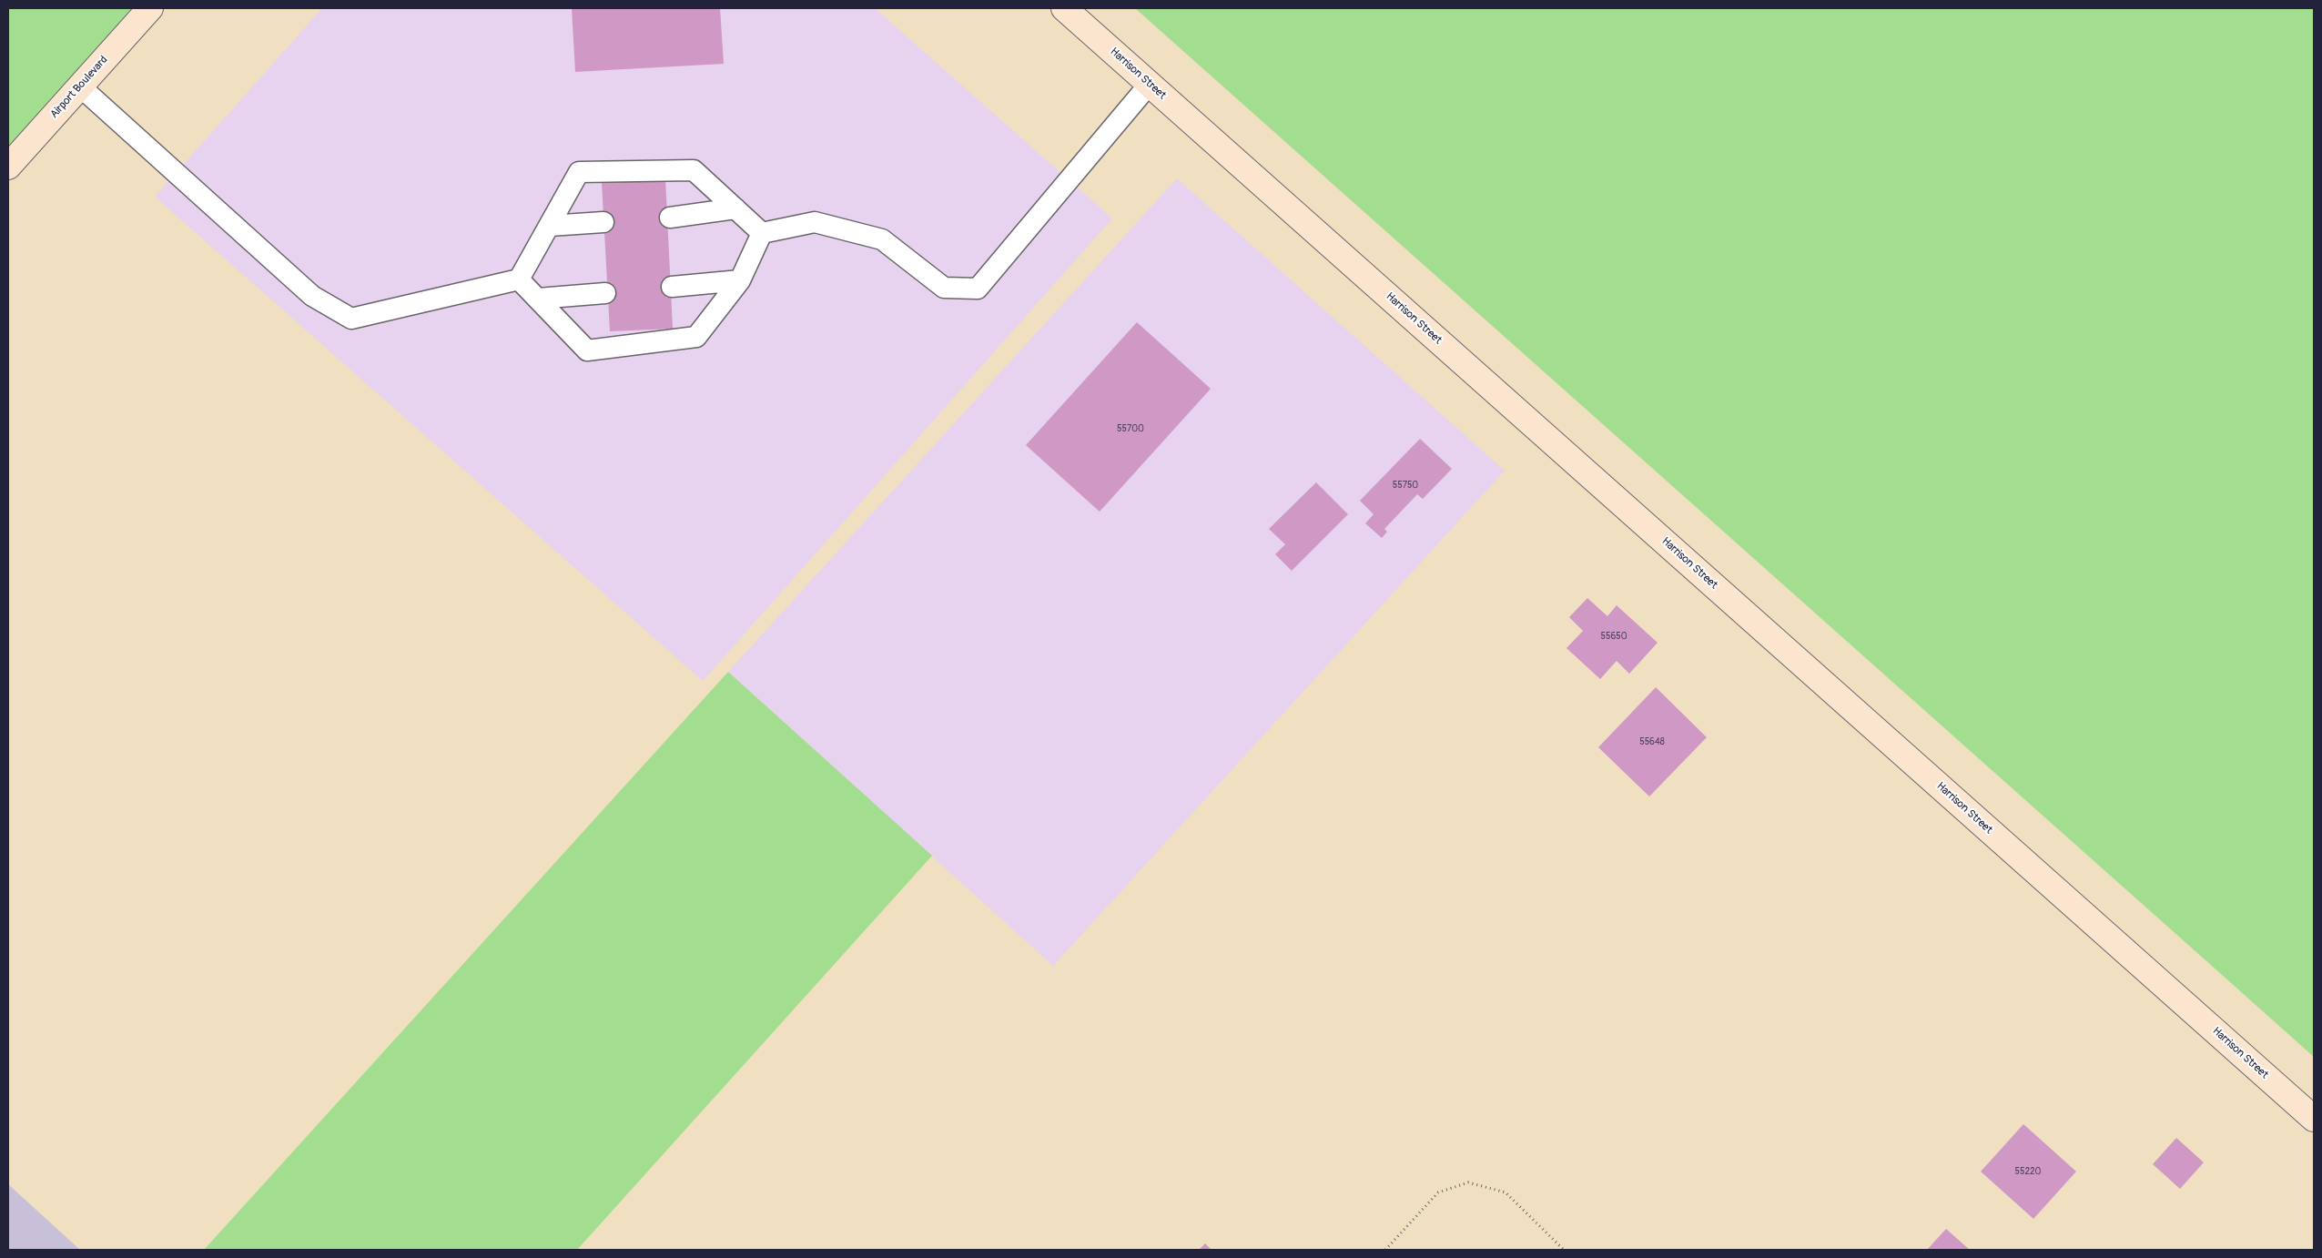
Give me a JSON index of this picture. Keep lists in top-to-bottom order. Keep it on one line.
{"streets":{"main road":["Harrison Street","Airport Boulevard"]},"house_numbers":["55700","55750","55650","55648","55220"]}
